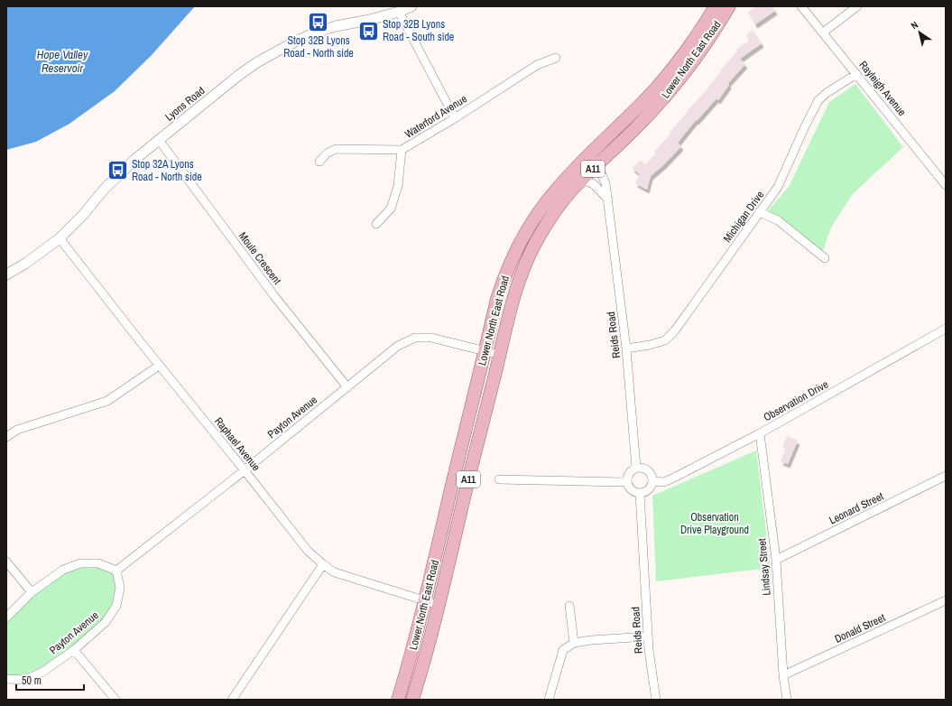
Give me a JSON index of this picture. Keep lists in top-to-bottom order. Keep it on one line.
{"streets":{"main road":["Lower North East Road","A11"],"street":["Rayleigh Avenue","Lyons Road","Waterford Avenue","Michigan Drive","Moule Crescent","Reids Road","Observation Drive","Payton Avenue","Raphael Avenue","Leonard Street","Lindsay Street","Donald Street"]},"crossings":[["Lower North East Road","Reids Road"],["Lower North East Road","Payton Avenue"],["Lower North East Road","Raphael Avenue"],["Rayleigh Avenue","Michigan Drive"],["Lyons Road","Moule Crescent"],["Lyons Road","Raphael Avenue"],["Michigan Drive","Reids Road"],["Moule Crescent","Payton Avenue"],["Reids Road","Observation Drive"],["Observation Drive","Lindsay Street"],["Payton Avenue","Raphael Avenue"],["Leonard Street","Lindsay Street"],["Lindsay Street","Donald Street"]],"water":["Hope Valley Reservoir"],"parks":["Observation Drive Playground"],"places":{"bus stop":["Stop 32B Lyons Road - North side","Stop 32B Lyons Road - South side","Stop 32A Lyons Road - North side"]},"scale_bar":"50 m","north":"top left"}
